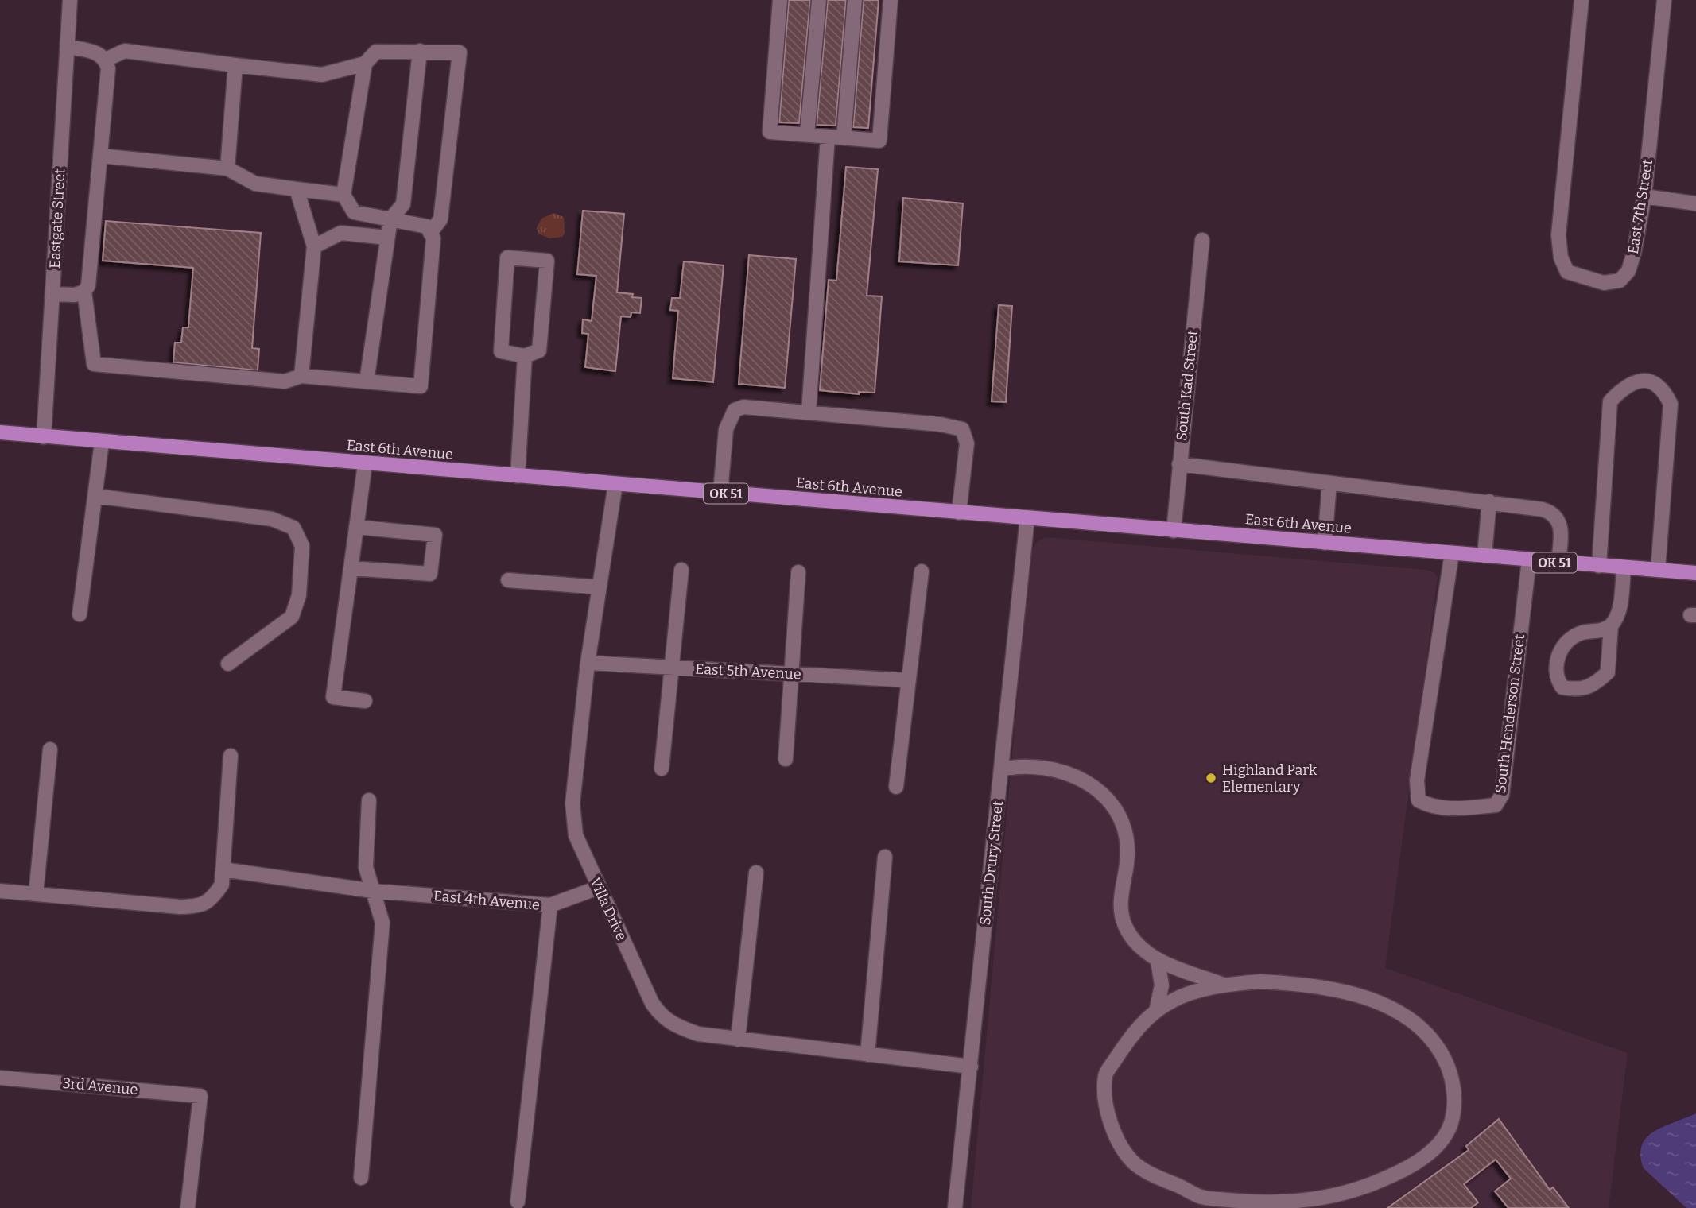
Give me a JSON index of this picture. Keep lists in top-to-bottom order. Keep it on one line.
{"streets":{"main road":["East 6th Avenue","OK 51"],"street":["East 7th Street","Eastgate Street","South Kad Street","East 5th Avenue","South Henderson Street","South Drury Street","East 4th Avenue","Villa Drive","3rd Avenue"]},"crossings":[["Eastgate Street","East 6th Avenue"],["South Kad Street","East 6th Avenue"],["East 6th Avenue","South Henderson Street"],["East 6th Avenue","South Drury Street"],["East 6th Avenue","Villa Drive"],["East 5th Avenue","Villa Drive"],["South Drury Street","Villa Drive"],["East 4th Avenue","Villa Drive"]],"places":["Highland Park Elementary"]}
